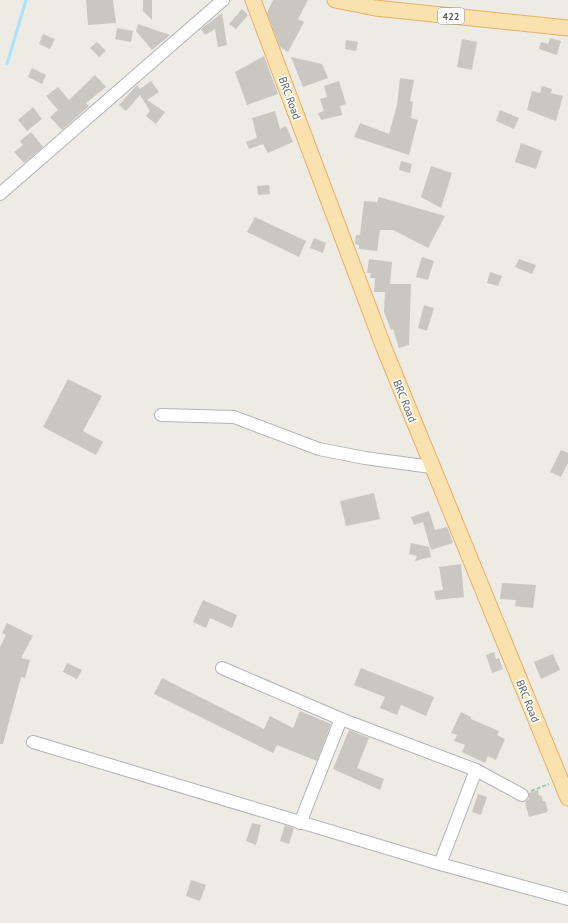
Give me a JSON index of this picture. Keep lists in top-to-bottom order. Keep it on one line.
{"streets":{"main road":["422","BRC Road"]}}
